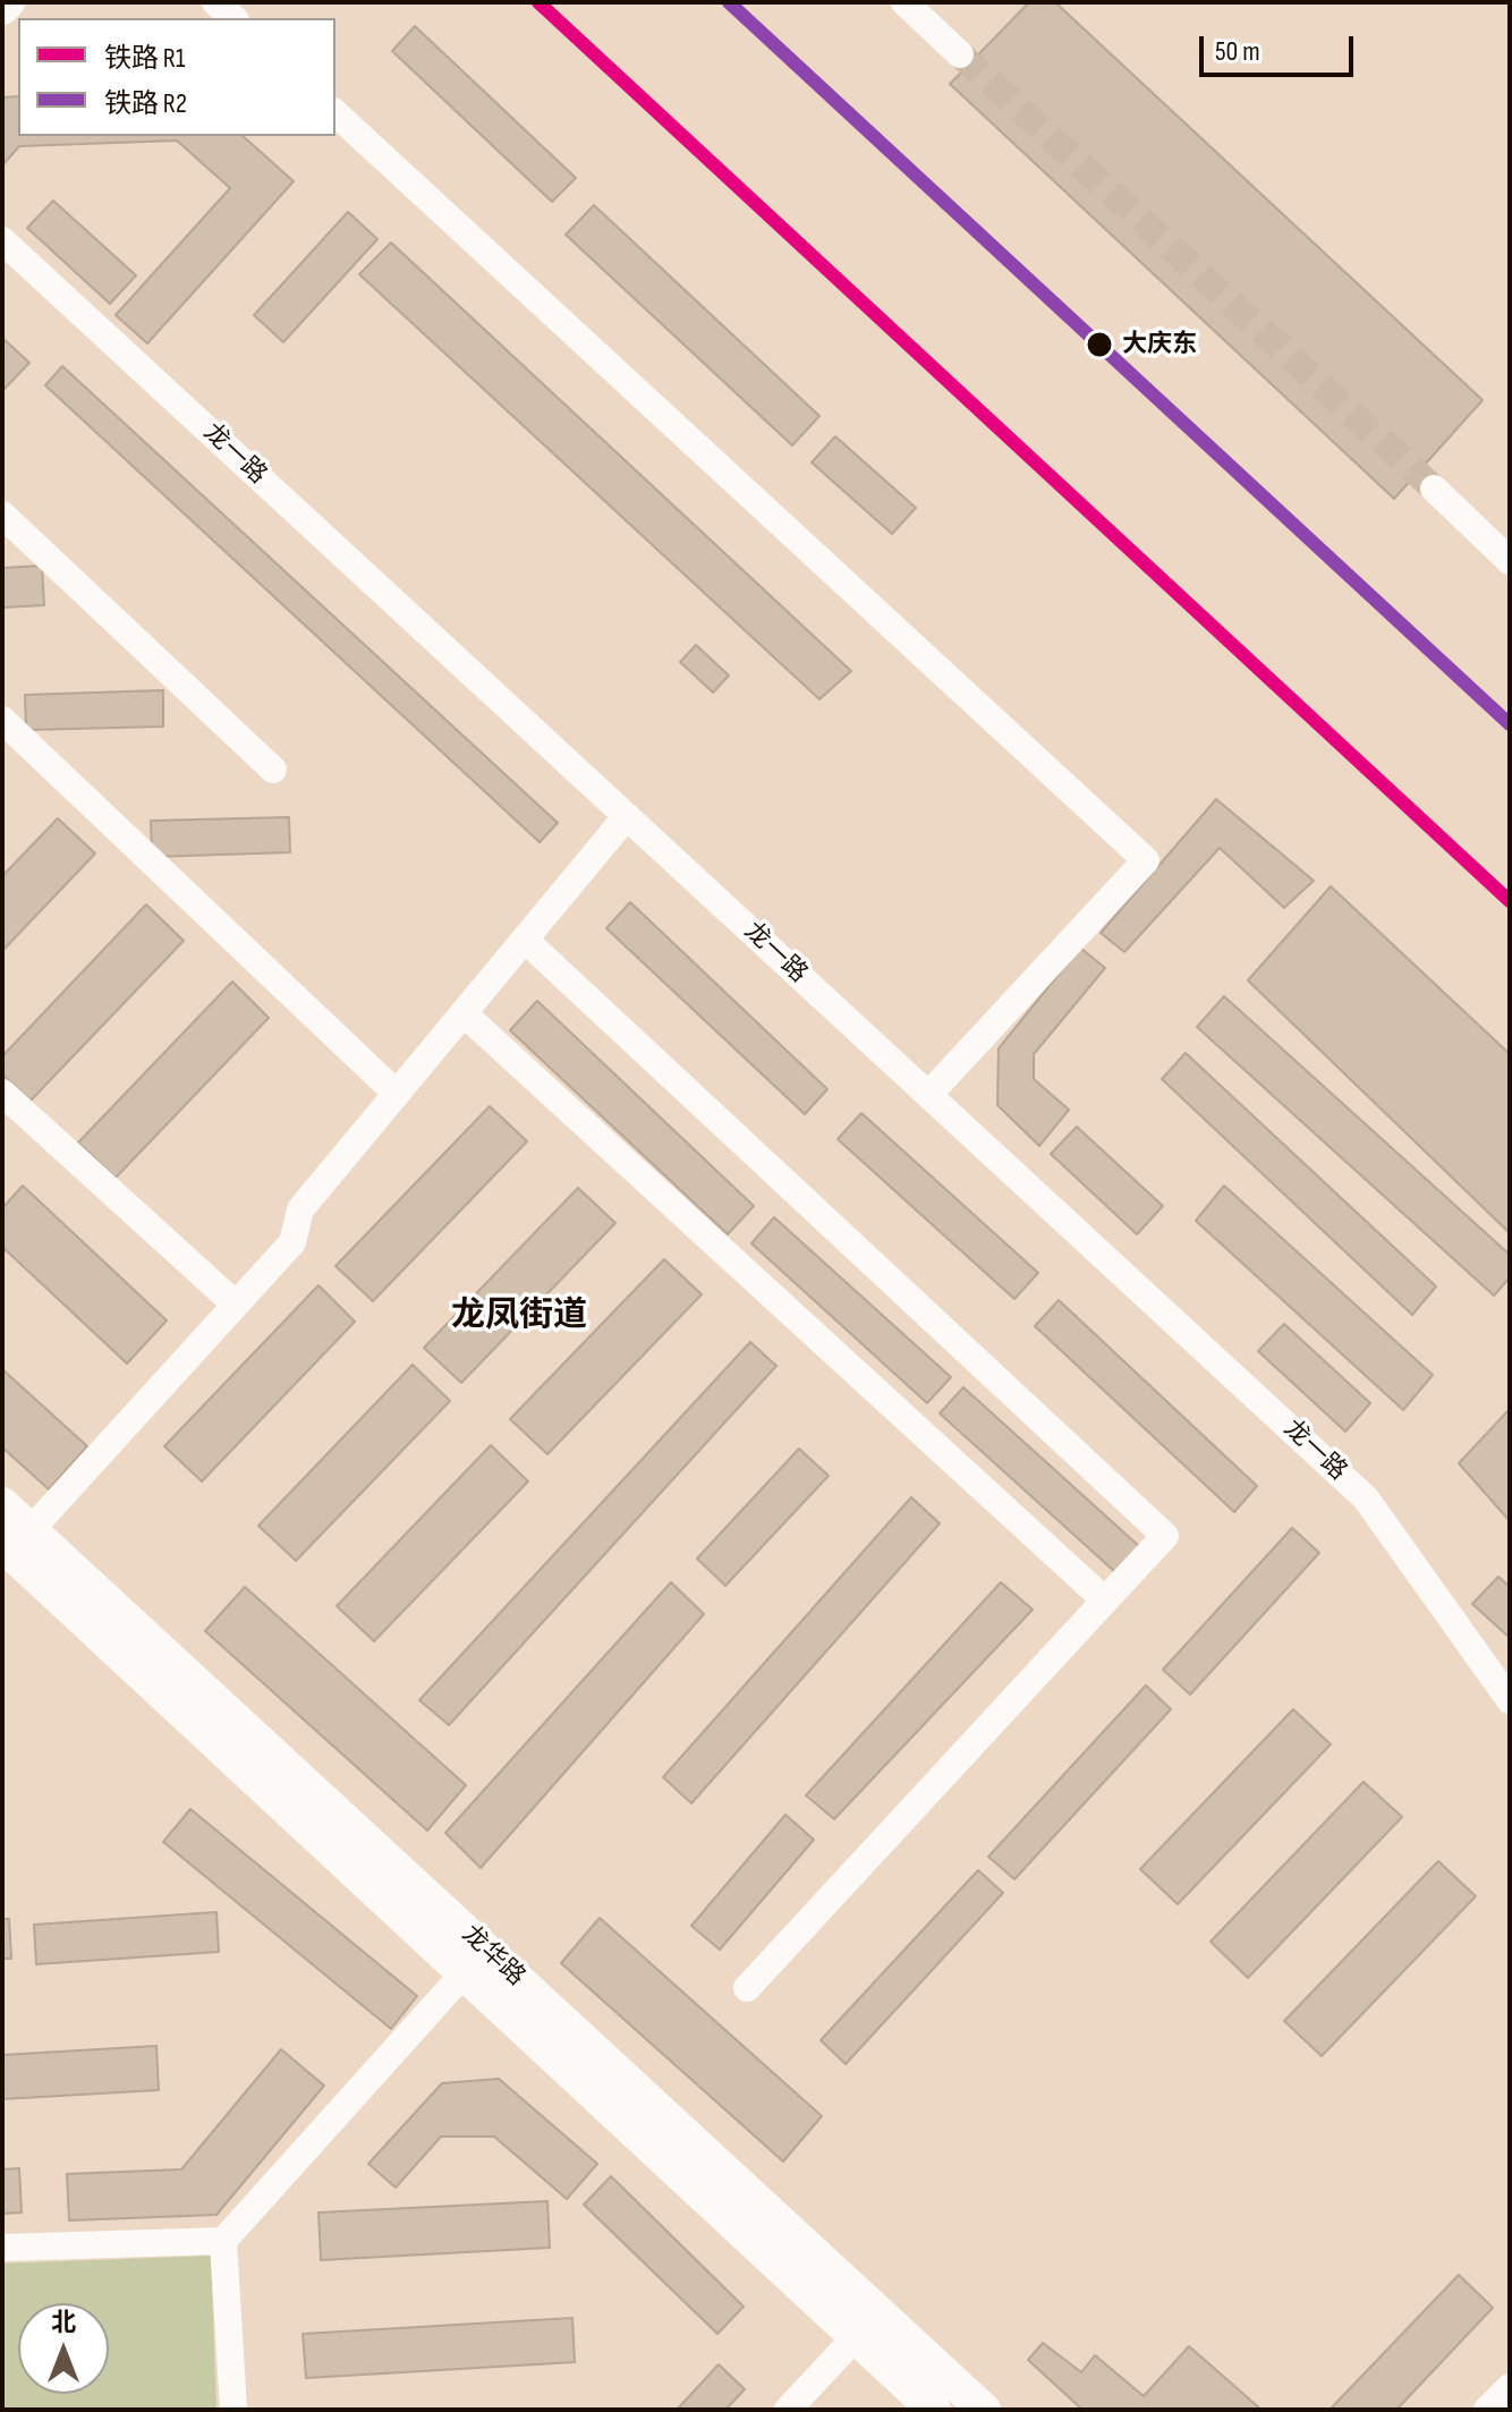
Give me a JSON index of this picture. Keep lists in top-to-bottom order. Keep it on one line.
{"streets":{"main road":["龙华路"],"street":["龙一路"]},"districts":["龙凤街道"],"places":["大庆东"],"lines":["rail line R1","rail line R2"],"legend":["铁路 R1","铁路 R2"],"scale_bar":"50 m","north":"top"}
